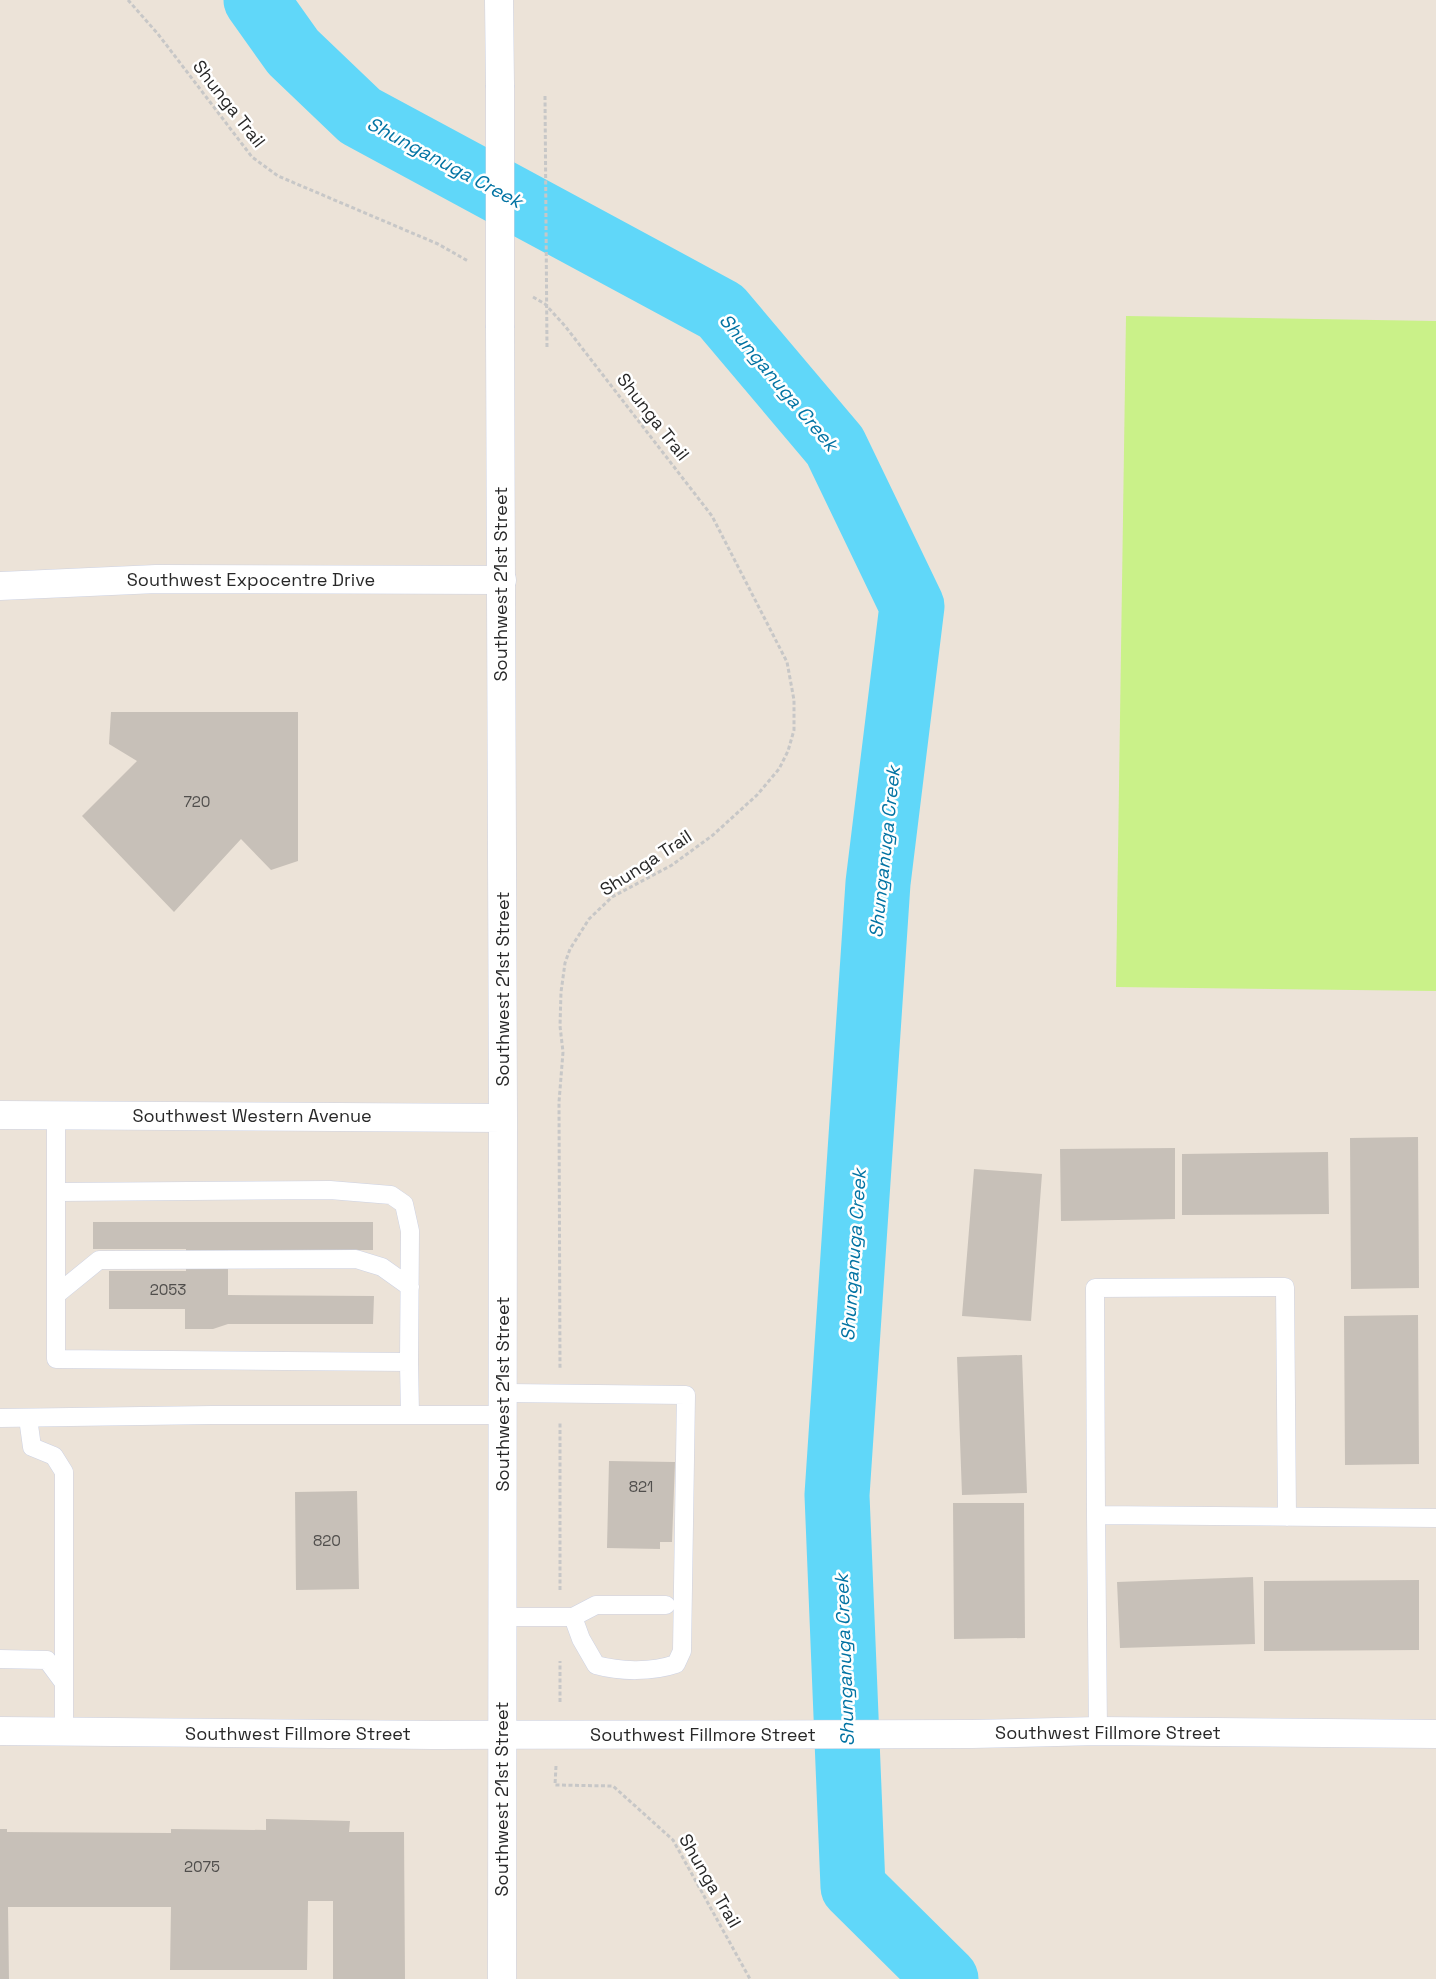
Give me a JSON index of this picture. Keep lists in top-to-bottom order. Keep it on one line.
{"streets":{"street":["Southwest Expocentre Drive","Southwest 21st Street","Southwest Western Avenue","Southwest Fillmore Street"],"path":["Shunga Trail"]},"crossings":[["Southwest Expocentre Drive","Southwest 21st Street"],["Southwest 21st Street","Southwest Western Avenue"],["Southwest 21st Street","Southwest Fillmore Street"]],"water":["Shunganuga Creek"],"house_numbers":["720","2053","821","820","2075"]}
